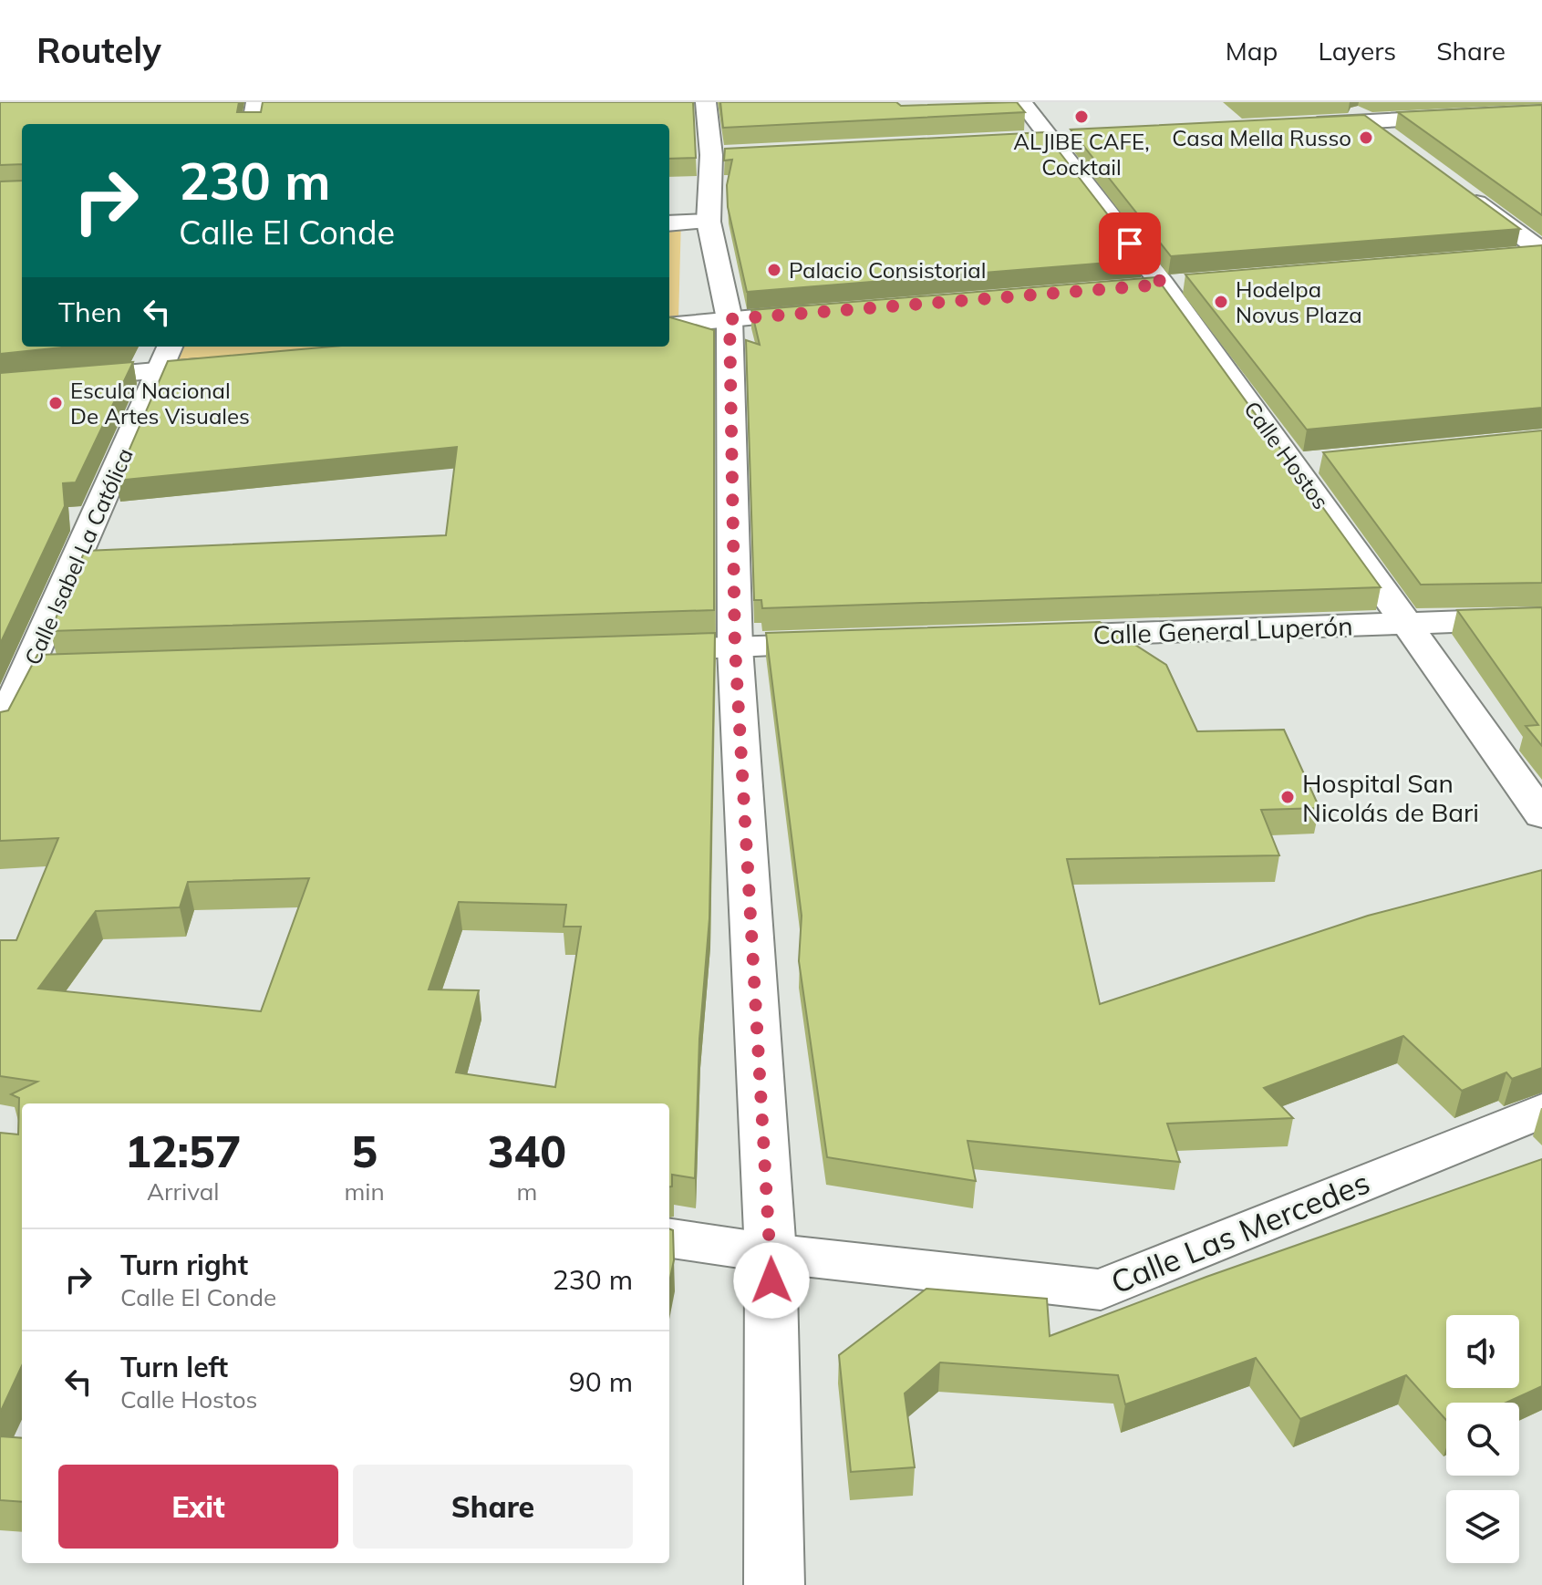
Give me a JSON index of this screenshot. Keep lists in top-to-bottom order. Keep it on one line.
{"streets":{"street":["Calle Hostos","Calle Isabel La Católica","Calle General Luperón","Calle Las Mercedes"]},"crossings":[["Calle Hostos","Calle General Luperón"]],"places":["ALJIBE CAFE, Cocktail","Casa Mella Russo","Palacio Consistorial","Hodelpa Novus Plaza","Escula Nacional De Artes Visuales","Hospital San Nicolás de Bari"],"page":{"header":"Routely","nav":["Map","Layers","Share"],"turn":["230 m","Calle El Conde"],"then":"Then","eta":["12:57","Arrival","5","min","340","m"],"list":[{"name":"Turn right","note":"Calle El Conde","value":"230 m"},{"name":"Turn left","note":"Calle Hostos","value":"90 m"}],"buttons":["Exit","Share"]}}
